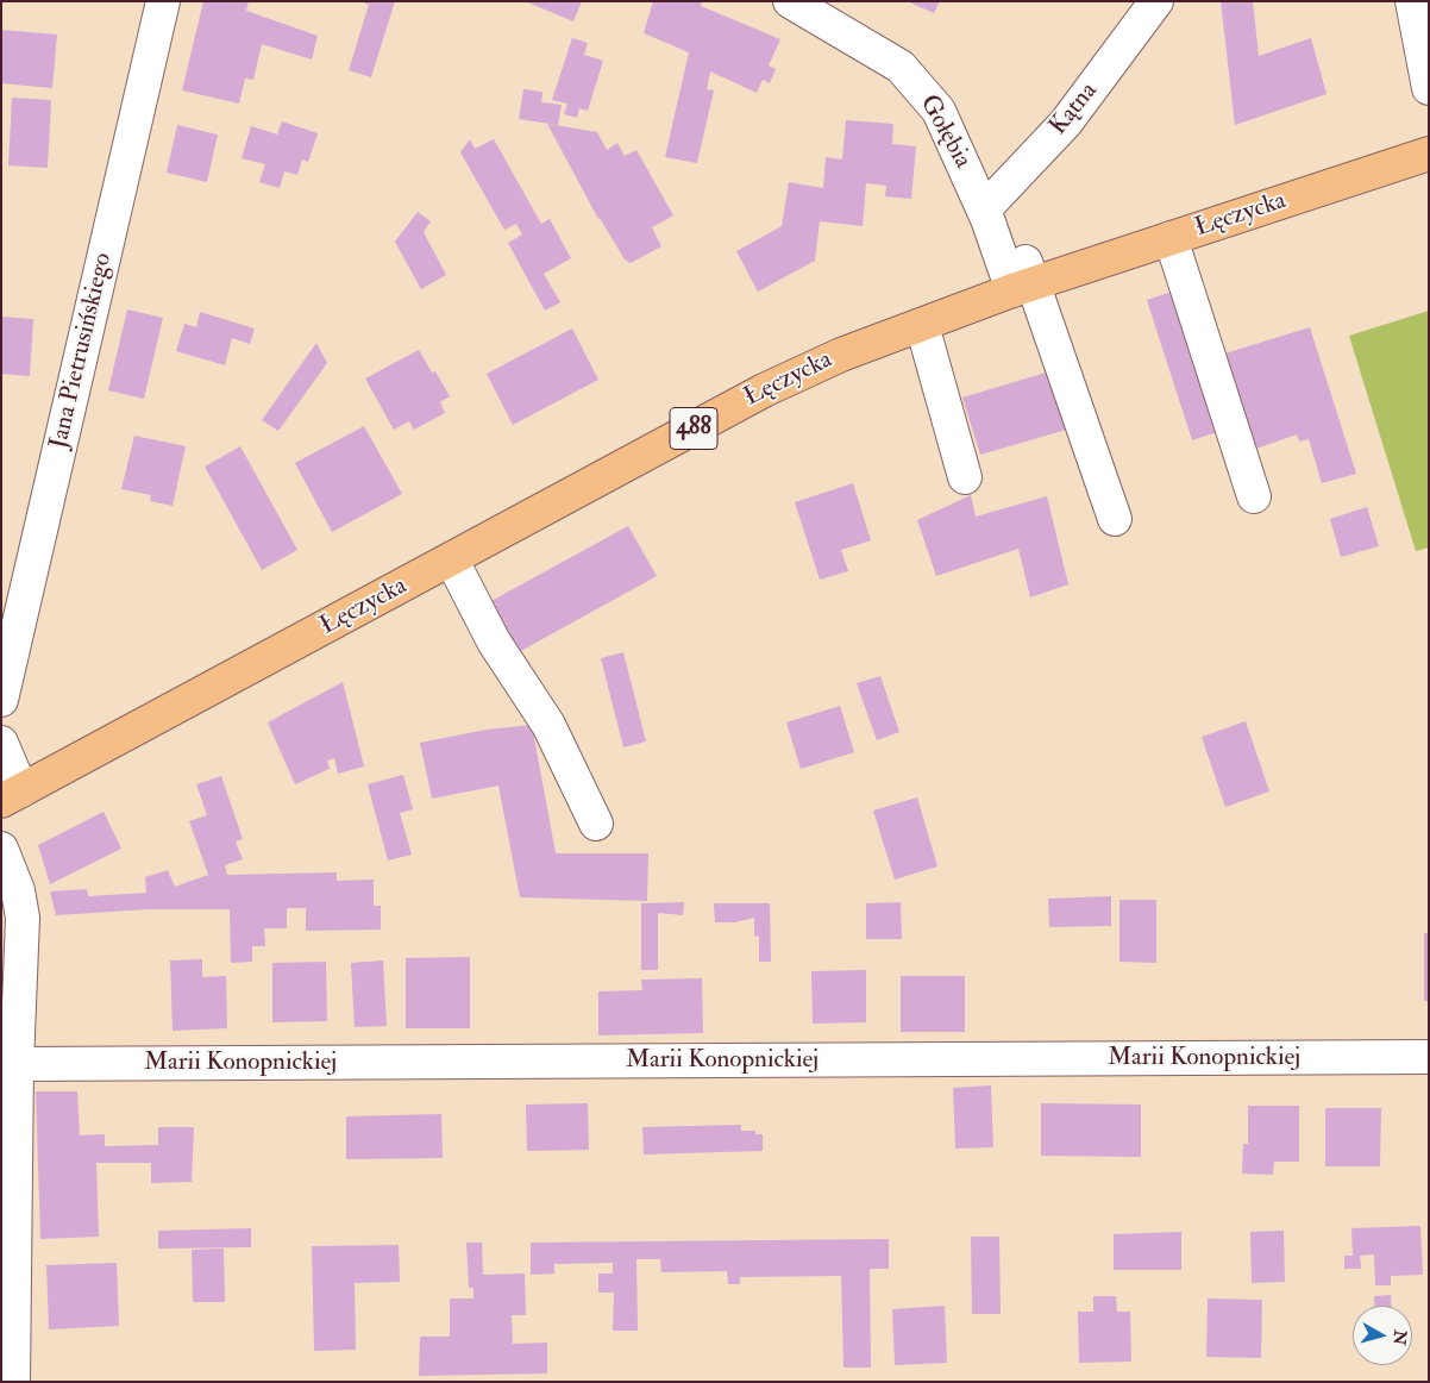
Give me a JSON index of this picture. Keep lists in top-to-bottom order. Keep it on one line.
{"streets":{"main road":["Łęczycka","488"],"street":["Kątna","Gołębia","Jana Pietrusińskiego","Marii Konopnickiej"]},"crossings":[["Kątna","Gołębia"],["Gołębia","Łęczycka"]],"north":"right"}
